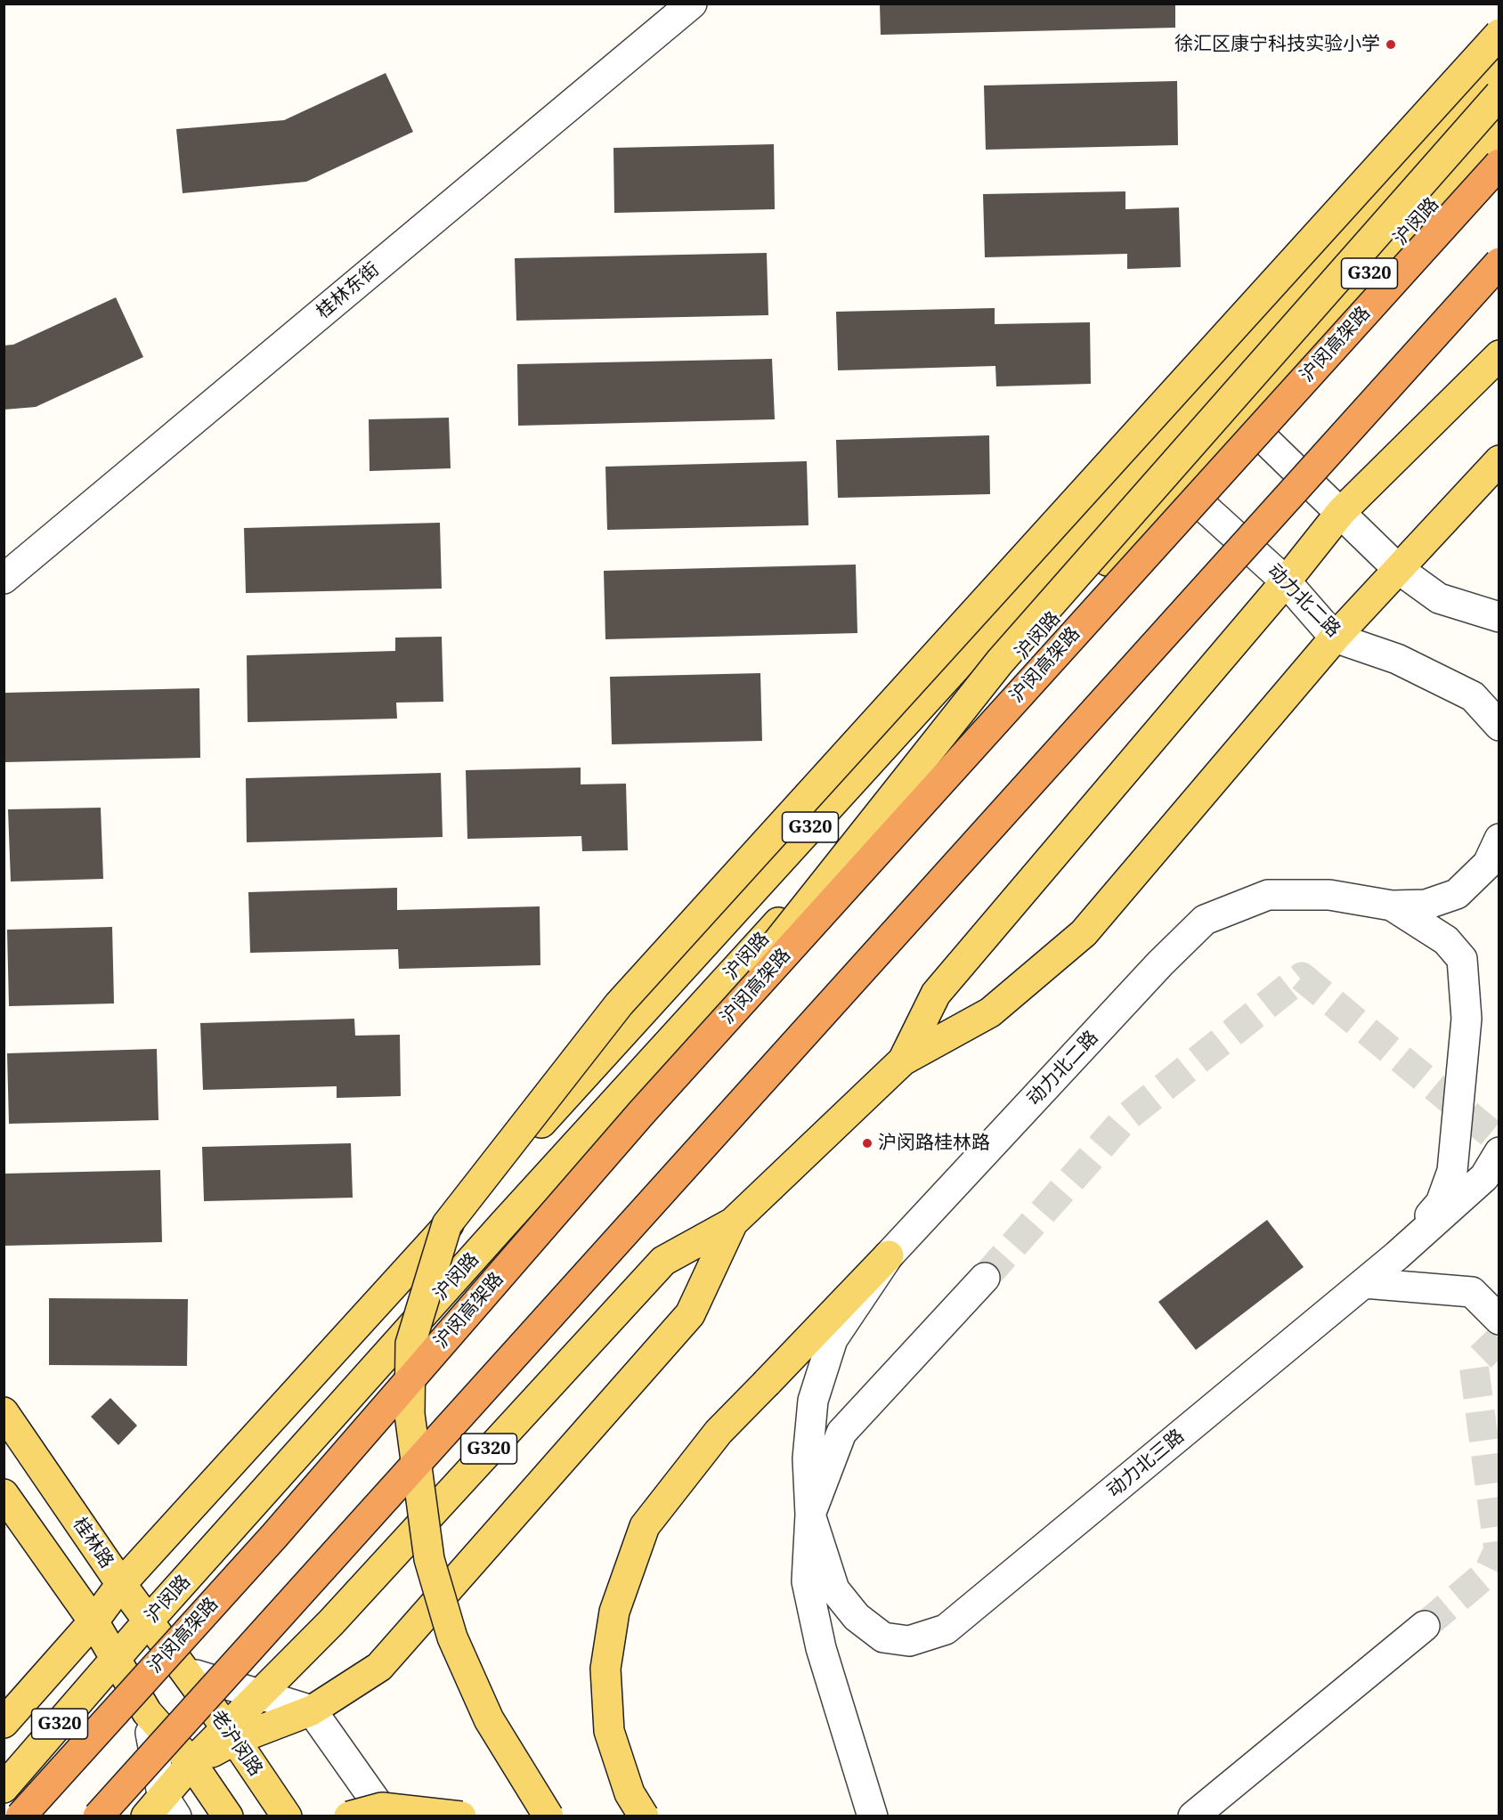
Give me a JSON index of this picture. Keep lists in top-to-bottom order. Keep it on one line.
{"streets":{"highway":["沪闵高架路"],"main road":["沪闵路","G320","桂林路","老沪闵路"],"street":["桂林东街","动力北二路","动力北三路"]},"crossings":[["沪闵路","动力北二路"],["沪闵路","桂林路"],["G320","动力北二路"],["G320","桂林路"],["G320","老沪闵路"],["动力北二路","动力北三路"],["桂林路","老沪闵路"]],"places":["徐汇区康宁科技实验小学","沪闵路桂林路"]}
